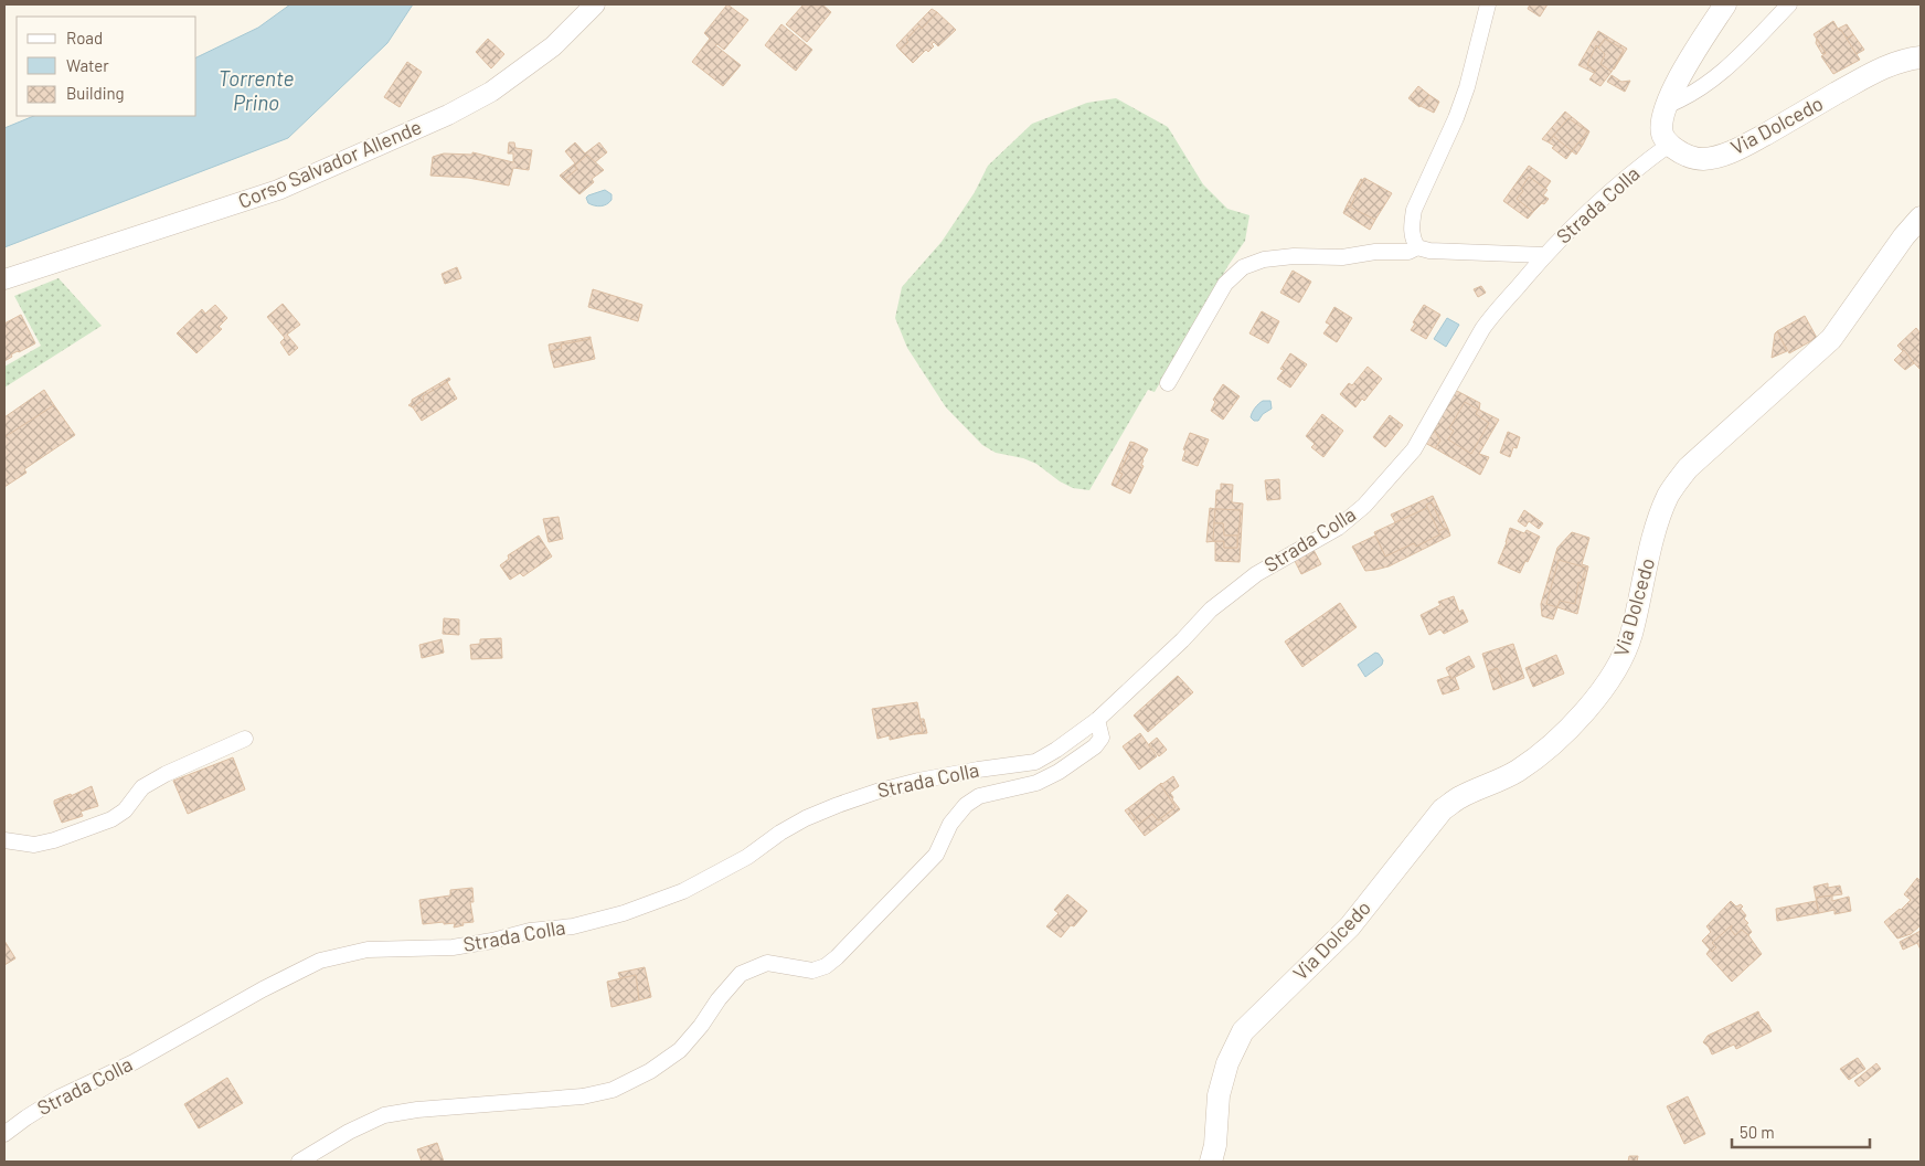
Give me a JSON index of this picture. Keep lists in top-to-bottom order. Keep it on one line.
{"streets":{"main road":["Via Dolcedo"],"street":["Corso Salvador Allende","Strada Colla"]},"crossings":[["Via Dolcedo","Strada Colla"]],"water":["Torrente Prino"],"legend":["Road","Water","Building"],"scale_bar":"50 m"}
